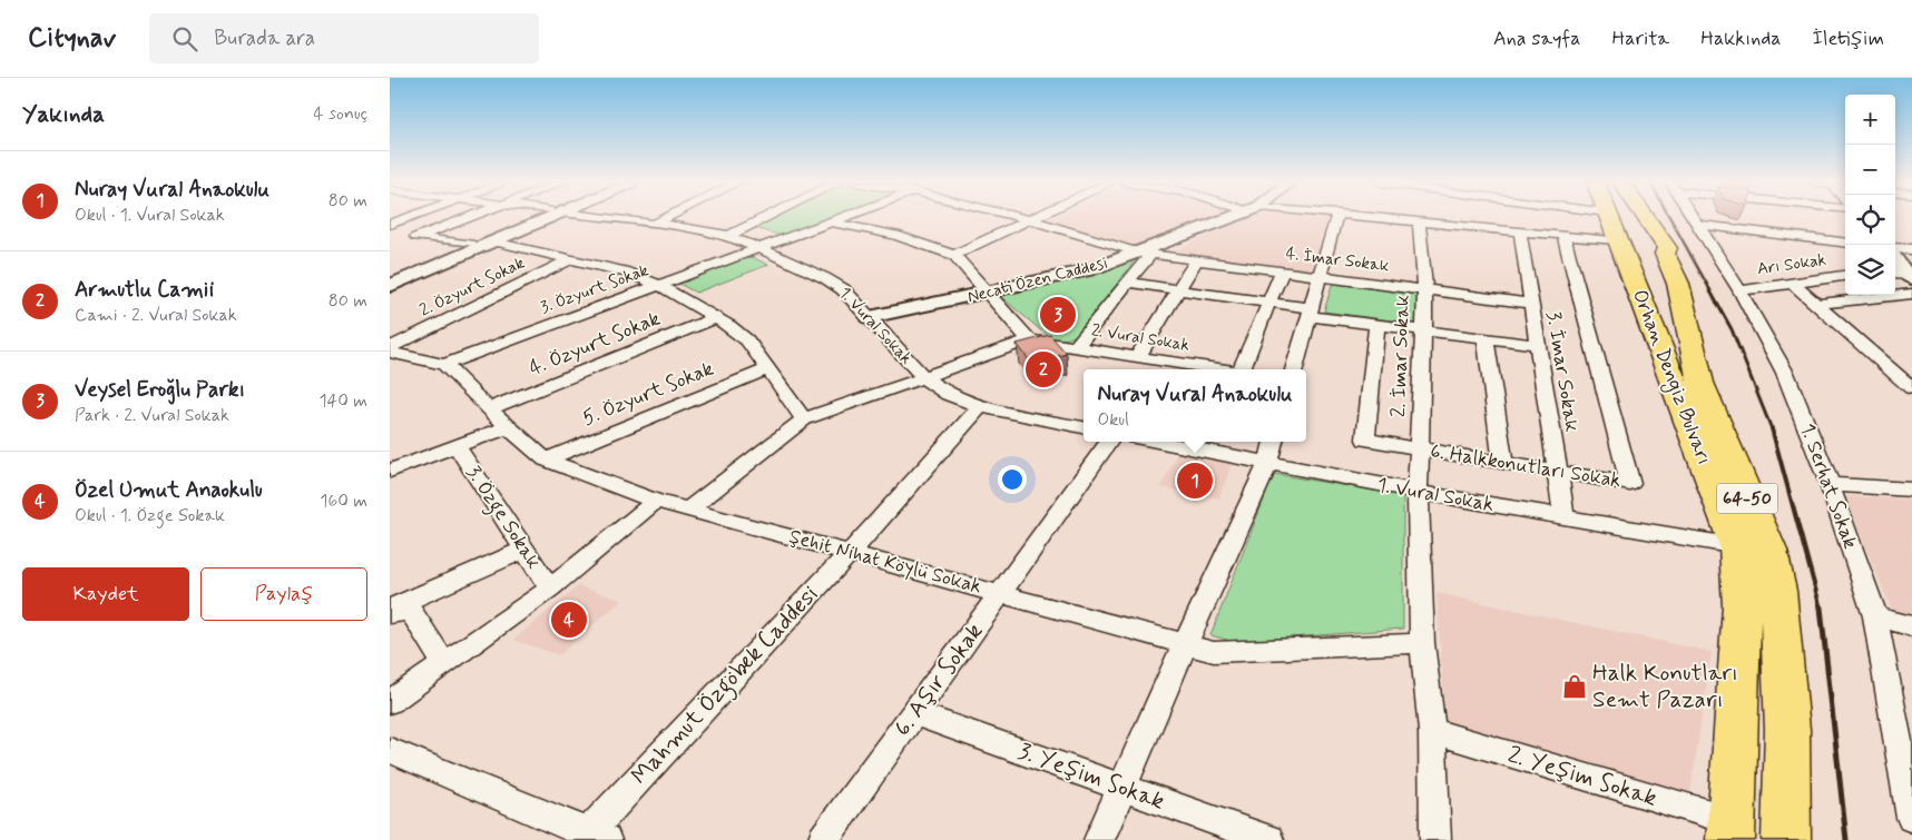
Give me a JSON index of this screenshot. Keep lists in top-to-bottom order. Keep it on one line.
{"streets":{"main road":["Orhan Dengiz Bulvarı","64-50"],"street":["4. İmar Sokak","Arı Sokak","Necati Özen Caddesi","2. Özyurt Sokak","3. Özyurt Sokak","1. Vural Sokak","2. Vural Sokak","4. Özyurt Sokak","2. İmar Sokak","3. İmar Sokak","5. Özyurt Sokak","6. Halkkonutları Sokak","1. Serhat Sokak","3. Özge Sokak","Şehit Nihat Köylü Sokak","6. Aşır Sokak","Mahmut Özgöbek Caddesi","3. Yeşim Sokak","2. Yeşim Sokak"]},"crossings":[["4. İmar Sokak","Necati Özen Caddesi"],["4. İmar Sokak","2. İmar Sokak"],["4. İmar Sokak","3. İmar Sokak"],["Arı Sokak","1. Serhat Sokak"],["Necati Özen Caddesi","1. Vural Sokak"],["3. Özyurt Sokak","1. Vural Sokak"],["3. Özyurt Sokak","Şehit Nihat Köylü Sokak"],["1. Vural Sokak","2. İmar Sokak"],["1. Vural Sokak","3. İmar Sokak"],["1. Vural Sokak","Orhan Dengiz Bulvarı"],["1. Vural Sokak","Mahmut Özgöbek Caddesi"],["4. Özyurt Sokak","Şehit Nihat Köylü Sokak"],["2. İmar Sokak","6. Halkkonutları Sokak"],["2. İmar Sokak","Şehit Nihat Köylü Sokak"],["2. İmar Sokak","2. Yeşim Sokak"],["3. İmar Sokak","6. Halkkonutları Sokak"],["Orhan Dengiz Bulvarı","2. Yeşim Sokak"],["5. Özyurt Sokak","Şehit Nihat Köylü Sokak"],["Şehit Nihat Köylü Sokak","6. Aşır Sokak"],["Şehit Nihat Köylü Sokak","Mahmut Özgöbek Caddesi"],["6. Aşır Sokak","3. Yeşim Sokak"]],"places":{"shop":["Halk Konutları Semt Pazarı"]},"page":{"header":"Citynav","search":"Burada ara","nav":["Ana sayfa","Harita","Hakkında","İletişim"],"heading":["Yakında","4 sonuç"],"map_buttons":["+","−"],"list":[{"mark":"1","name":"Nuray Vural Anaokulu","note":"Okul · 1. Vural Sokak","value":"80 m"},{"mark":"2","name":"Armutlu Camii","note":"Cami · 2. Vural Sokak","value":"80 m"},{"mark":"3","name":"Veysel Eroğlu Parkı","note":"Park · 2. Vural Sokak","value":"140 m"},{"mark":"4","name":"Özel Umut Anaokulu","note":"Okul · 1. Özge Sokak","value":"160 m"}],"pins":["3","2","1","4"],"popup":["Nuray Vural Anaokulu","Okul"],"buttons":["Kaydet","Paylaş"]}}
